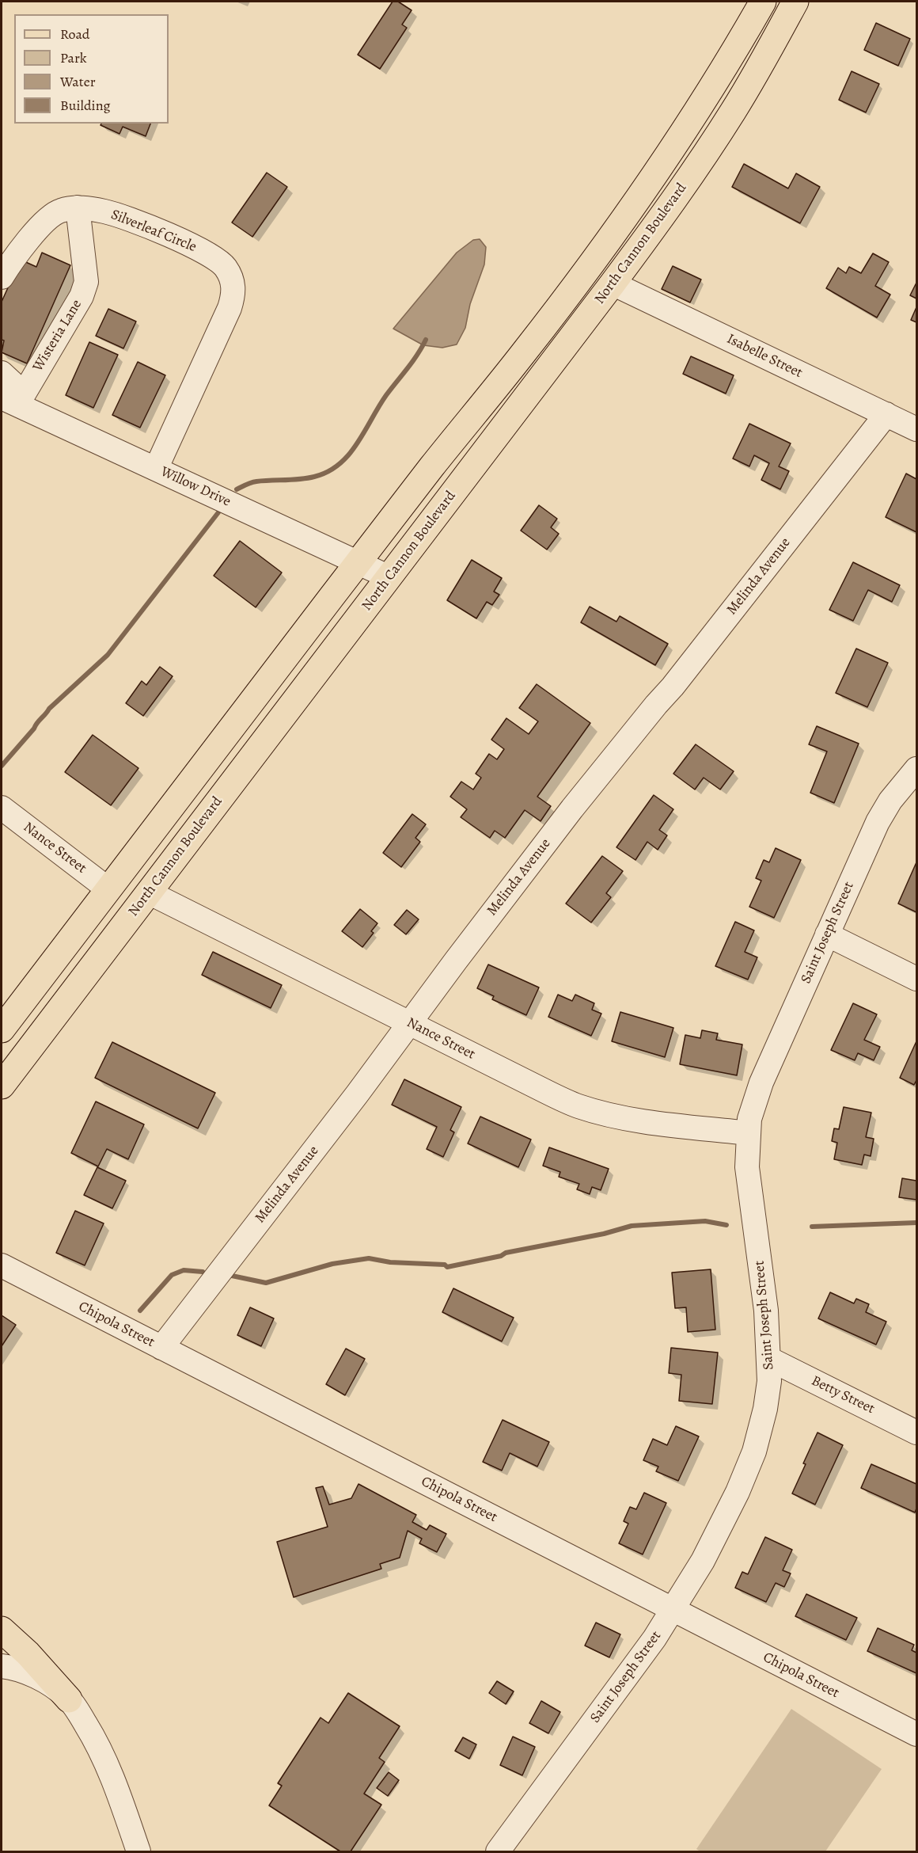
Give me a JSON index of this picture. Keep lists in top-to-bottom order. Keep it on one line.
{"streets":{"main road":["North Cannon Boulevard"],"street":["Silverleaf Circle","Wisteria Lane","Isabelle Street","Willow Drive","Melinda Avenue","Nance Street","Saint Joseph Street","Chipola Street","Betty Street"]},"crossings":[["Silverleaf Circle","Wisteria Lane"],["Silverleaf Circle","Willow Drive"],["North Cannon Boulevard","Isabelle Street"],["North Cannon Boulevard","Willow Drive"],["North Cannon Boulevard","Nance Street"],["Wisteria Lane","Willow Drive"],["Isabelle Street","Melinda Avenue"],["Melinda Avenue","Nance Street"],["Melinda Avenue","Chipola Street"],["Nance Street","Saint Joseph Street"],["Saint Joseph Street","Chipola Street"],["Saint Joseph Street","Betty Street"]],"legend":["Road","Park","Water","Building"]}
